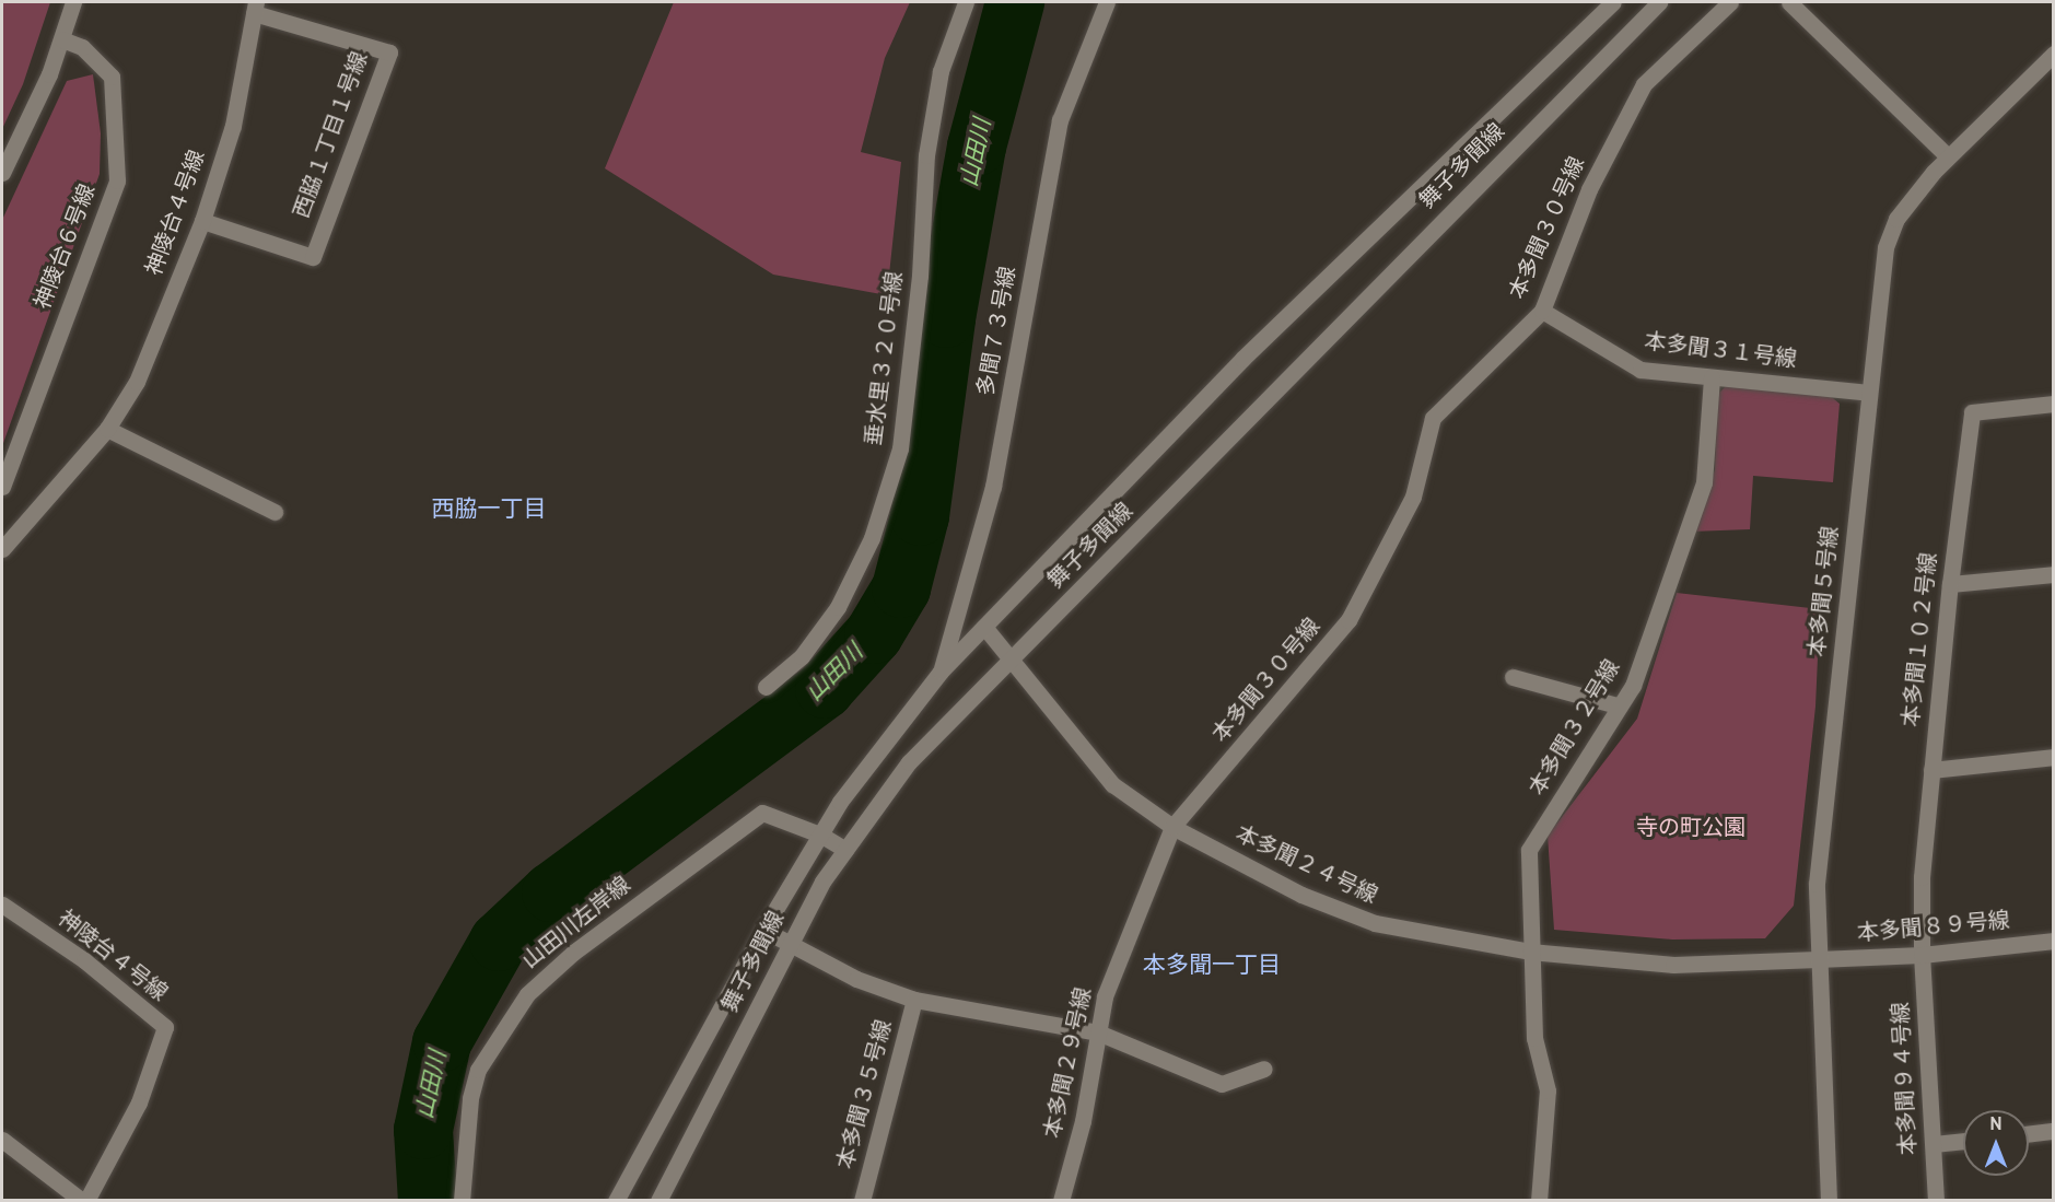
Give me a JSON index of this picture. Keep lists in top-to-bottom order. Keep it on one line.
{"streets":{"street":["西脇１丁目１号線","舞子多聞線","神陵台４号線","本多聞３０号線","神陵台６号線","多聞７３号線","本多聞３１号線","垂水里３２０号線","本多聞５号線","本多聞１０２号線","本多聞３２号線","本多聞２４号線","山田川左岸線","本多聞８９号線","本多聞２９号線","本多聞９４号線","本多聞３５号線"]},"crossings":[["西脇１丁目１号線","神陵台４号線"],["舞子多聞線","多聞７３号線"],["舞子多聞線","本多聞２４号線"],["舞子多聞線","山田川左岸線"],["本多聞３０号線","本多聞３１号線"],["本多聞３０号線","本多聞２４号線"],["本多聞３０号線","本多聞２９号線"],["本多聞３１号線","本多聞５号線"],["本多聞３１号線","本多聞３２号線"],["本多聞５号線","本多聞２４号線"],["本多聞５号線","本多聞８９号線"],["本多聞１０２号線","本多聞８９号線"],["本多聞１０２号線","本多聞９４号線"],["本多聞３２号線","本多聞２４号線"],["本多聞２４号線","本多聞８９号線"],["本多聞２４号線","本多聞２９号線"],["本多聞８９号線","本多聞９４号線"]],"districts":["西脇一丁目","本多聞一丁目"],"water":["山田川"],"parks":["寺の町公園"],"north":"top"}
